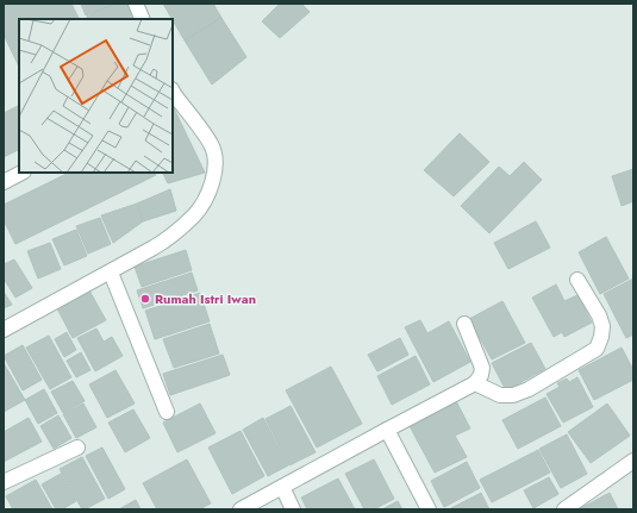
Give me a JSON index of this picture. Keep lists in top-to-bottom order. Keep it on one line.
{"places":["Rumah Istri Iwan"]}
